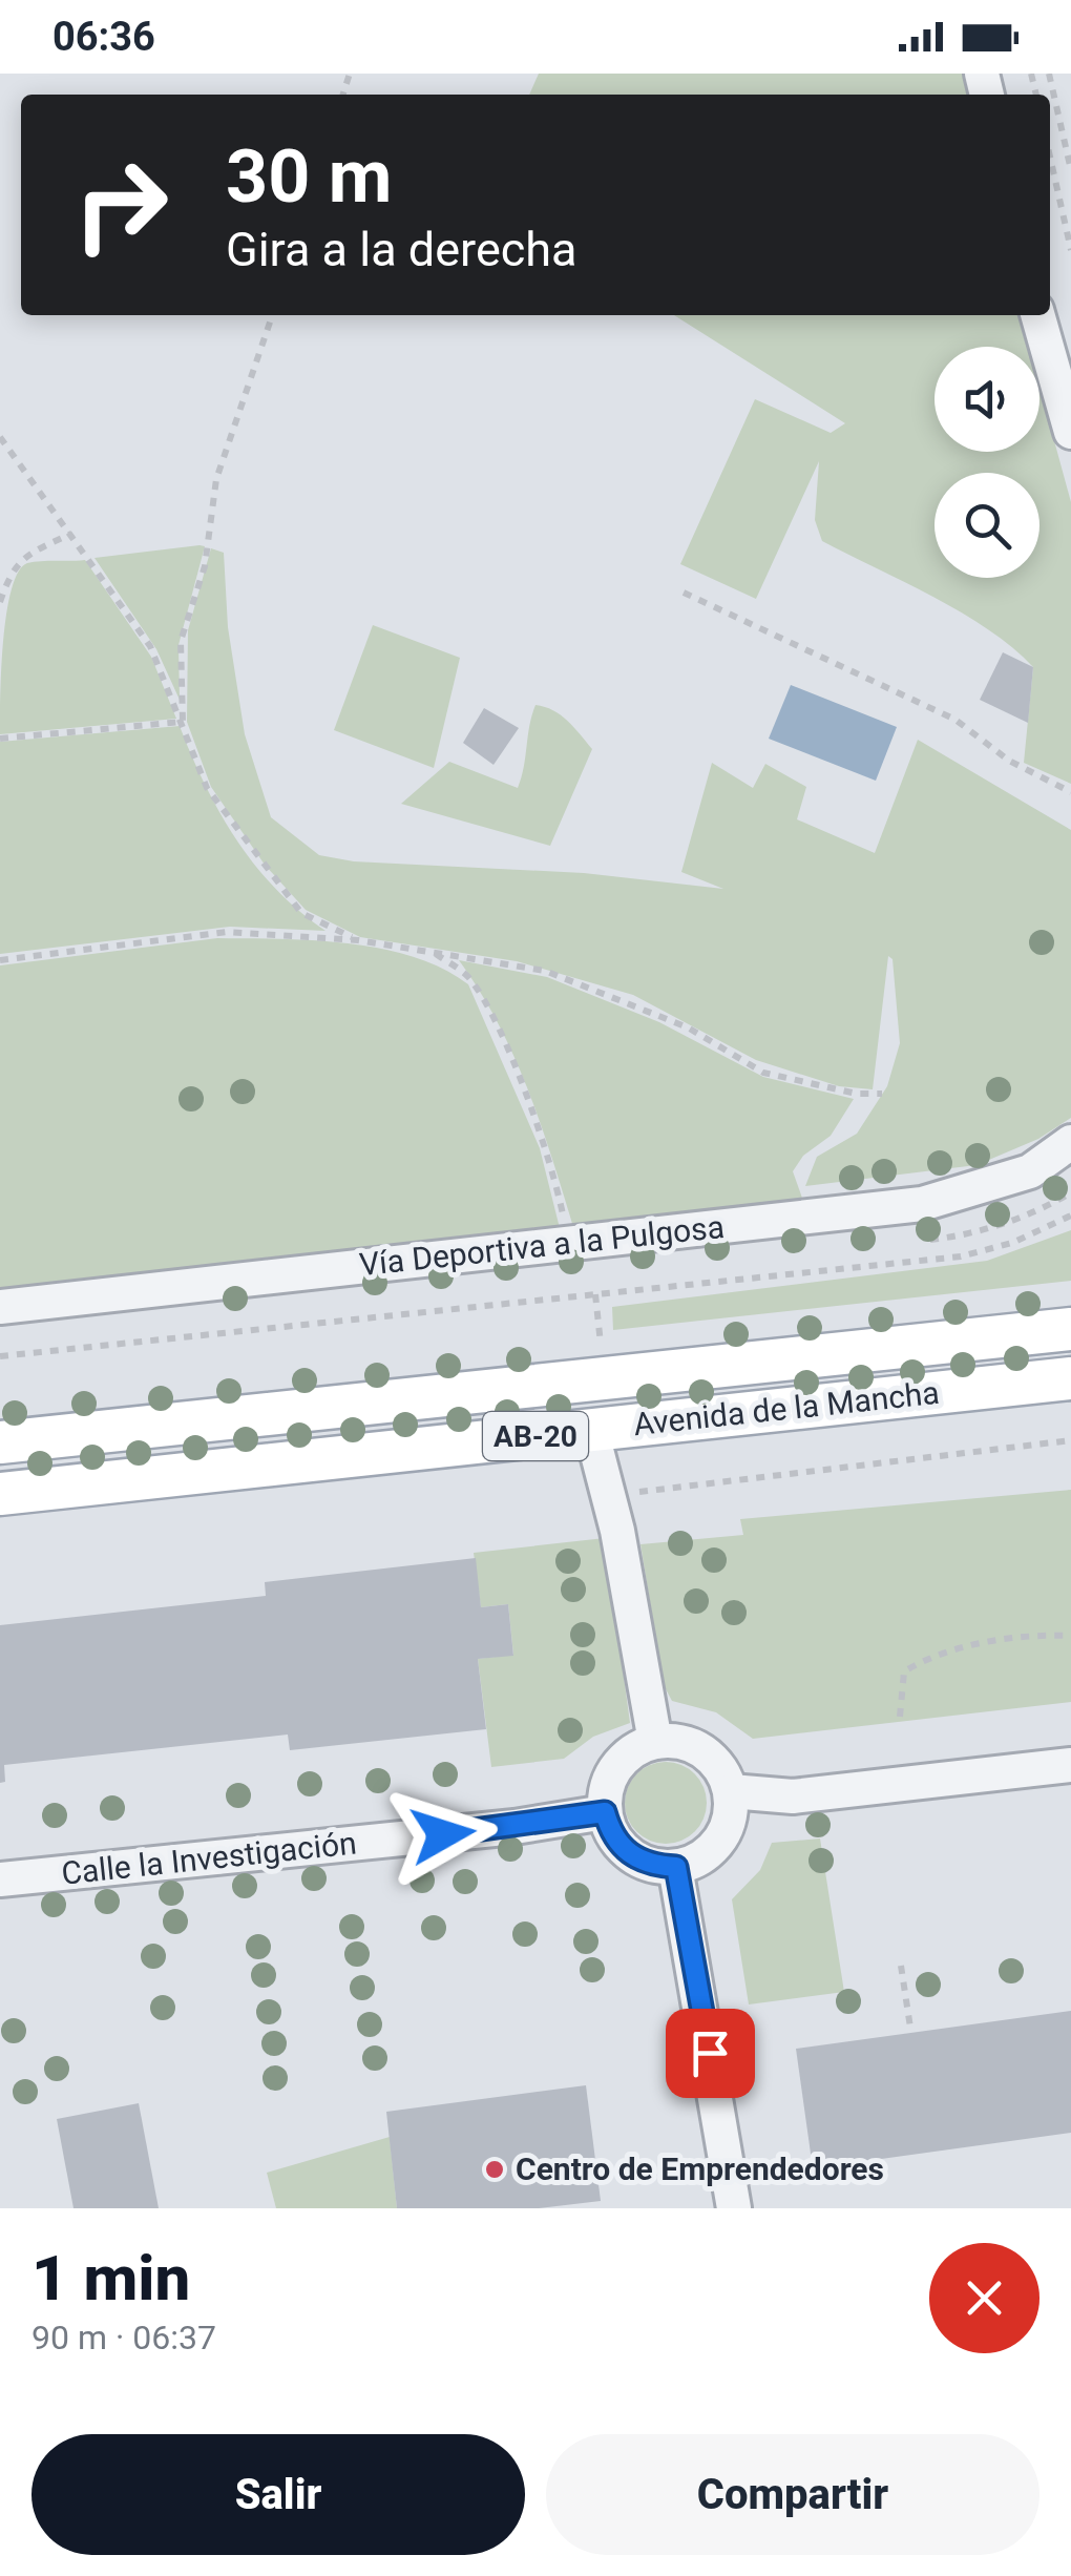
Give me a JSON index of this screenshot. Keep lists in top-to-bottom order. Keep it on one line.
{"streets":{"main road":["Avenida de la Mancha","AB-20"],"street":["Vía Deportiva a la Pulgosa","Calle la Investigación"]},"places":["Centro de Emprendedores"],"page":{"status":"06:36","turn":["30 m","Gira a la derecha"],"heading":["1 min","90 m · 06:37"],"buttons":["Salir","Compartir"]}}
